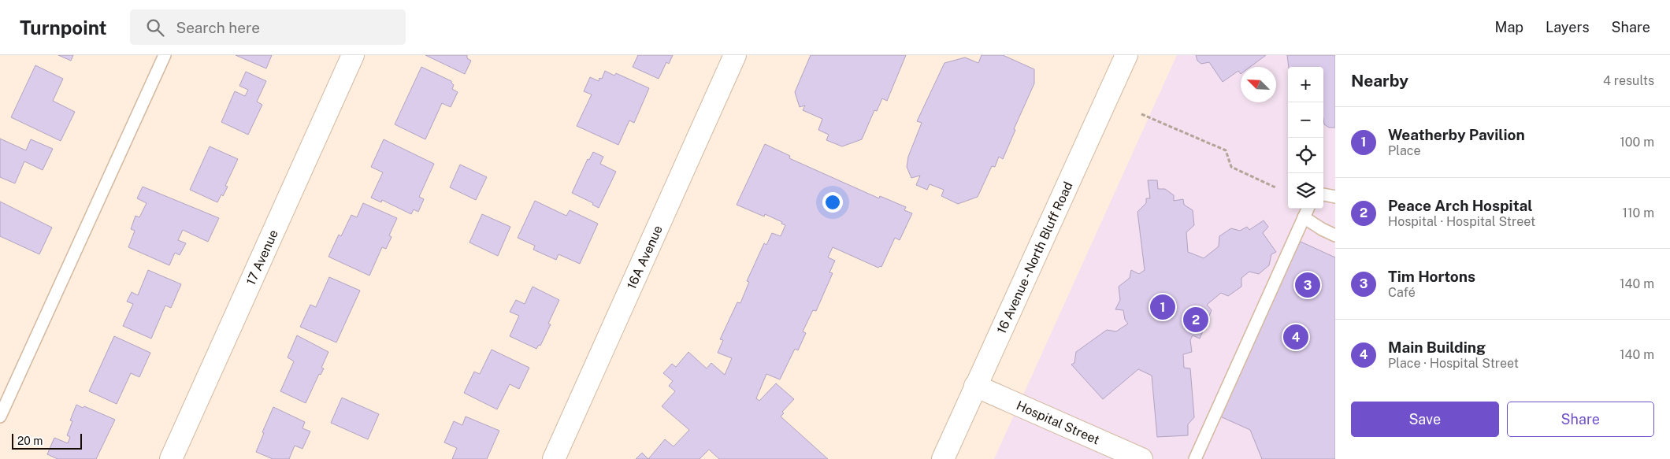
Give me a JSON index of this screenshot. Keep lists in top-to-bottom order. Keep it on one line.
{"streets":{"street":["17 Avenue","16A Avenue","16 Avenue - North Bluff Road","Hospital Street"]},"crossings":[["16 Avenue - North Bluff Road","Hospital Street"]],"scale_bar":"20 m","north":"top left","page":{"header":"Turnpoint","search":"Search here","nav":["Map","Layers","Share"],"heading":["Nearby","4 results"],"map_buttons":["+","−"],"list":[{"mark":"1","name":"Weatherby Pavilion","note":"Place","value":"100 m"},{"mark":"2","name":"Peace Arch Hospital","note":"Hospital · Hospital Street","value":"110 m"},{"mark":"3","name":"Tim Hortons","note":"Café","value":"140 m"},{"mark":"4","name":"Main Building","note":"Place · Hospital Street","value":"140 m"}],"pins":["3","1","2","4"],"buttons":["Save","Share"],"scale":"20 m"}}
